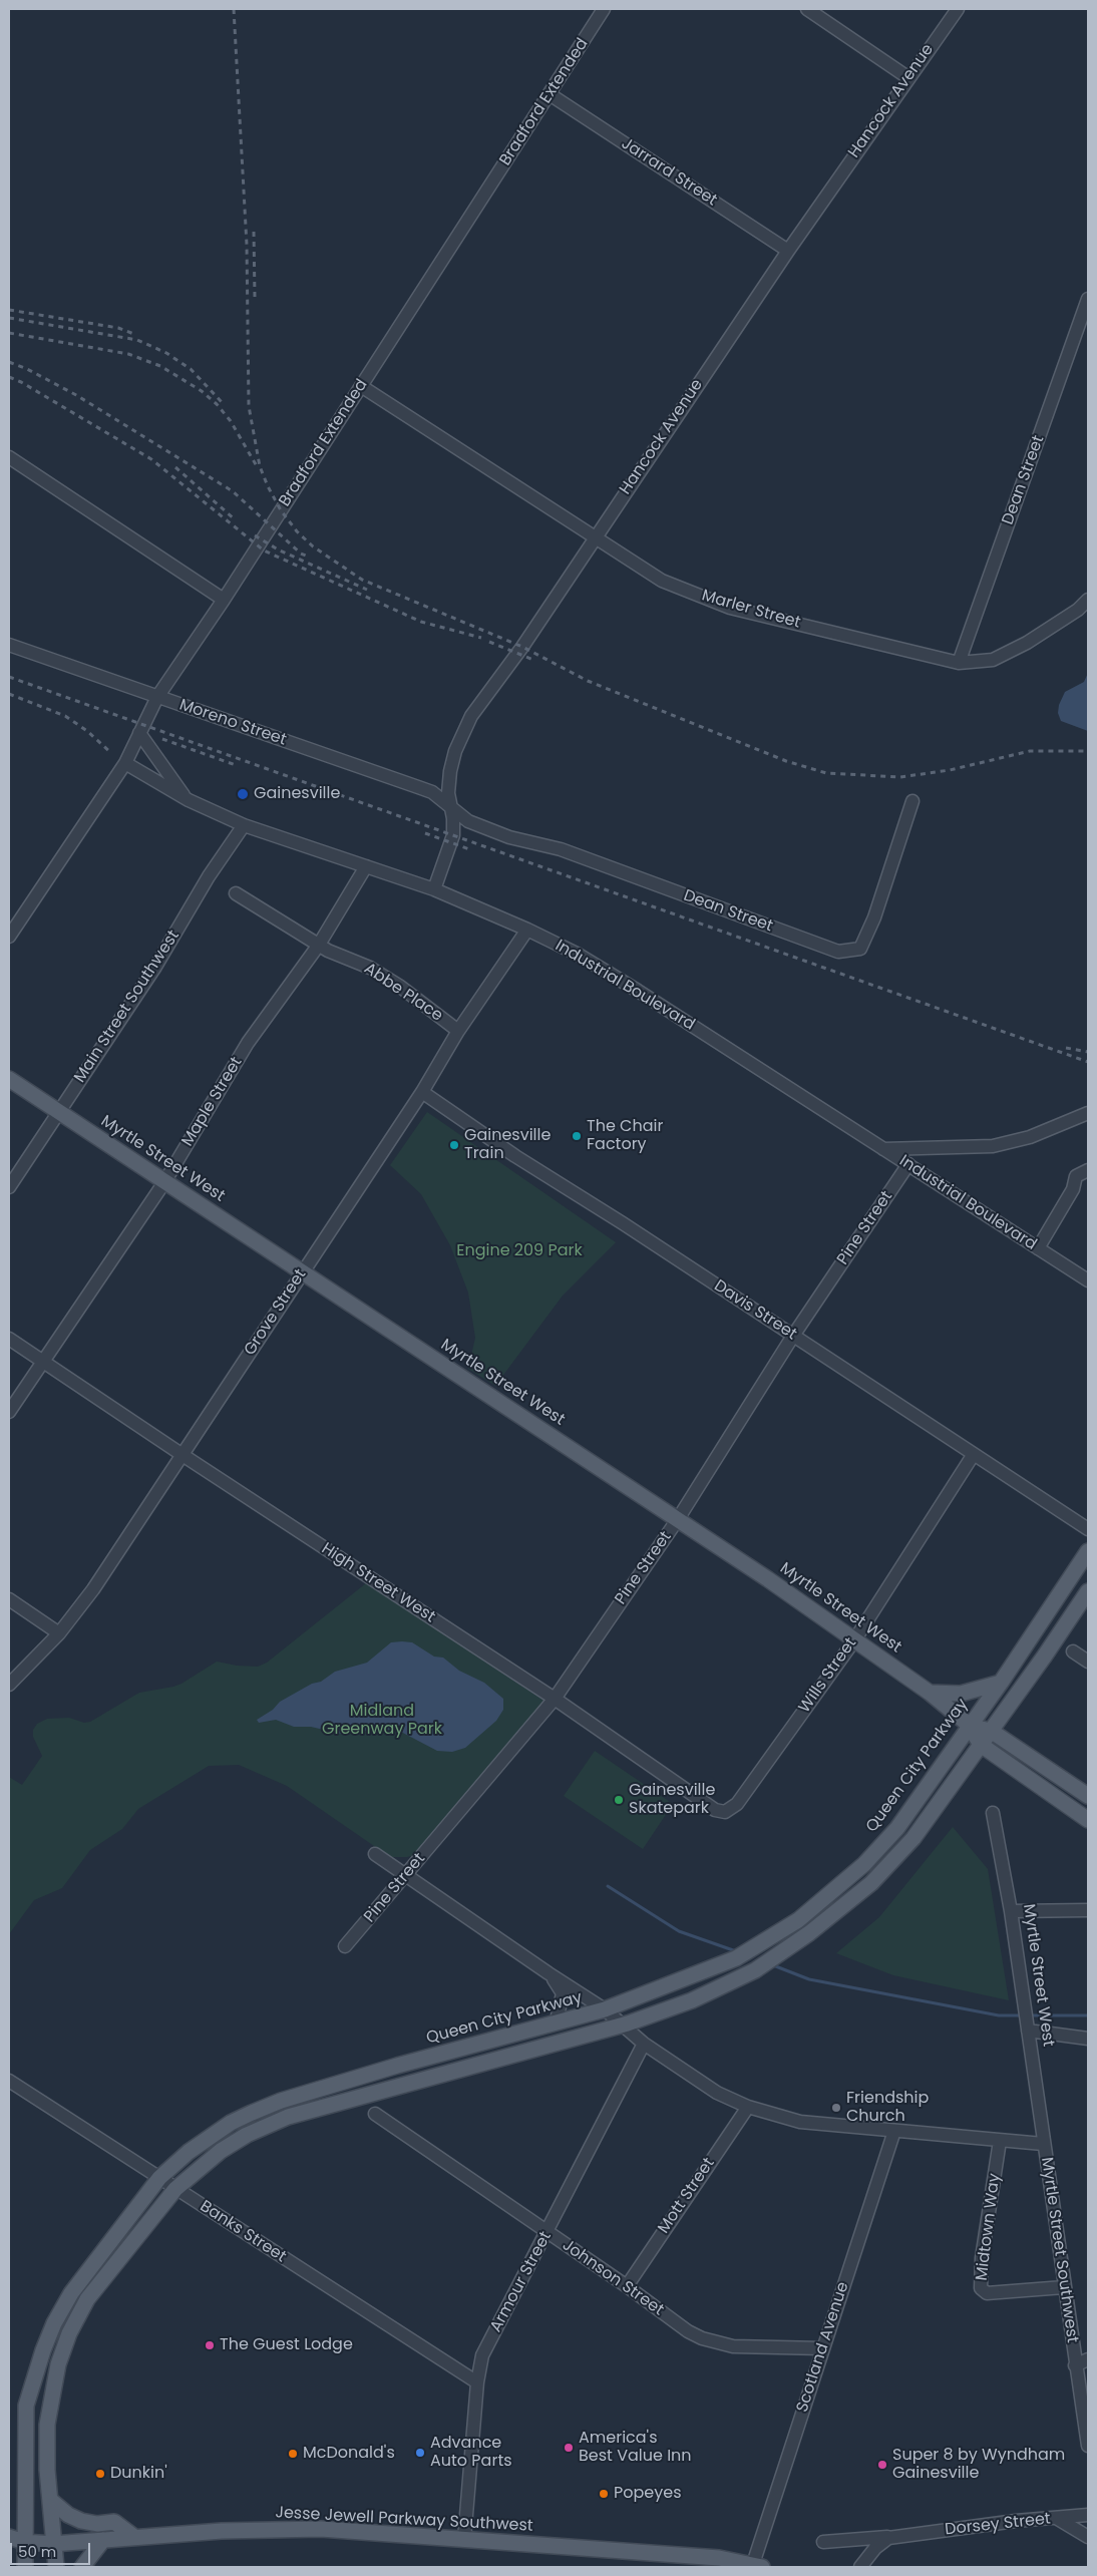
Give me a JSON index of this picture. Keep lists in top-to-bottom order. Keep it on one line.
{"streets":{"main road":["Myrtle Street West","Queen City Parkway","Jesse Jewell Parkway Southwest"],"street":["Hancock Avenue","Bradford Extended","Jarrard Street","Dean Street","Marler Street","Moreno Street","Industrial Boulevard","Abbe Place","Main Street Southwest","Maple Street","Pine Street","Davis Street","Grove Street","High Street West","Wills Street","Mott Street","Midtown Way","Banks Street","Myrtle Street Southwest","Johnson Street","Armour Street","Scotland Avenue","Dorsey Street"]},"crossings":[["Hancock Avenue","Jarrard Street"],["Hancock Avenue","Dean Street"],["Hancock Avenue","Marler Street"],["Hancock Avenue","Moreno Street"],["Hancock Avenue","Industrial Boulevard"],["Bradford Extended","Jarrard Street"],["Bradford Extended","Marler Street"],["Bradford Extended","Moreno Street"],["Bradford Extended","Industrial Boulevard"],["Dean Street","Marler Street"],["Dean Street","Moreno Street"],["Industrial Boulevard","Main Street Southwest"],["Industrial Boulevard","Maple Street"],["Industrial Boulevard","Pine Street"],["Industrial Boulevard","Grove Street"],["Abbe Place","Maple Street"],["Abbe Place","Grove Street"],["Main Street Southwest","Myrtle Street West"],["Maple Street","Myrtle Street West"],["Maple Street","High Street West"],["Myrtle Street West","Pine Street"],["Myrtle Street West","Grove Street"],["Myrtle Street West","Wills Street"],["Myrtle Street West","Queen City Parkway"],["Myrtle Street West","Myrtle Street Southwest"],["Pine Street","Davis Street"],["Pine Street","High Street West"],["Davis Street","Grove Street"],["Davis Street","Wills Street"],["Grove Street","High Street West"],["High Street West","Wills Street"],["Queen City Parkway","Banks Street"],["Queen City Parkway","Jesse Jewell Parkway Southwest"],["Mott Street","Johnson Street"],["Midtown Way","Myrtle Street Southwest"],["Banks Street","Armour Street"],["Johnson Street","Armour Street"],["Johnson Street","Scotland Avenue"],["Armour Street","Jesse Jewell Parkway Southwest"],["Scotland Avenue","Jesse Jewell Parkway Southwest"]],"parks":["Engine 209 Park","Midland Greenway Park"],"places":["Gainesville","The Chair Factory","Gainesville Train","Gainesville Skatepark","Friendship Church","The Guest Lodge","America's Best Value Inn","Advance Auto Parts","McDonald's","Super 8 by Wyndham Gainesville","Dunkin'","Popeyes"],"scale_bar":"50 m"}
